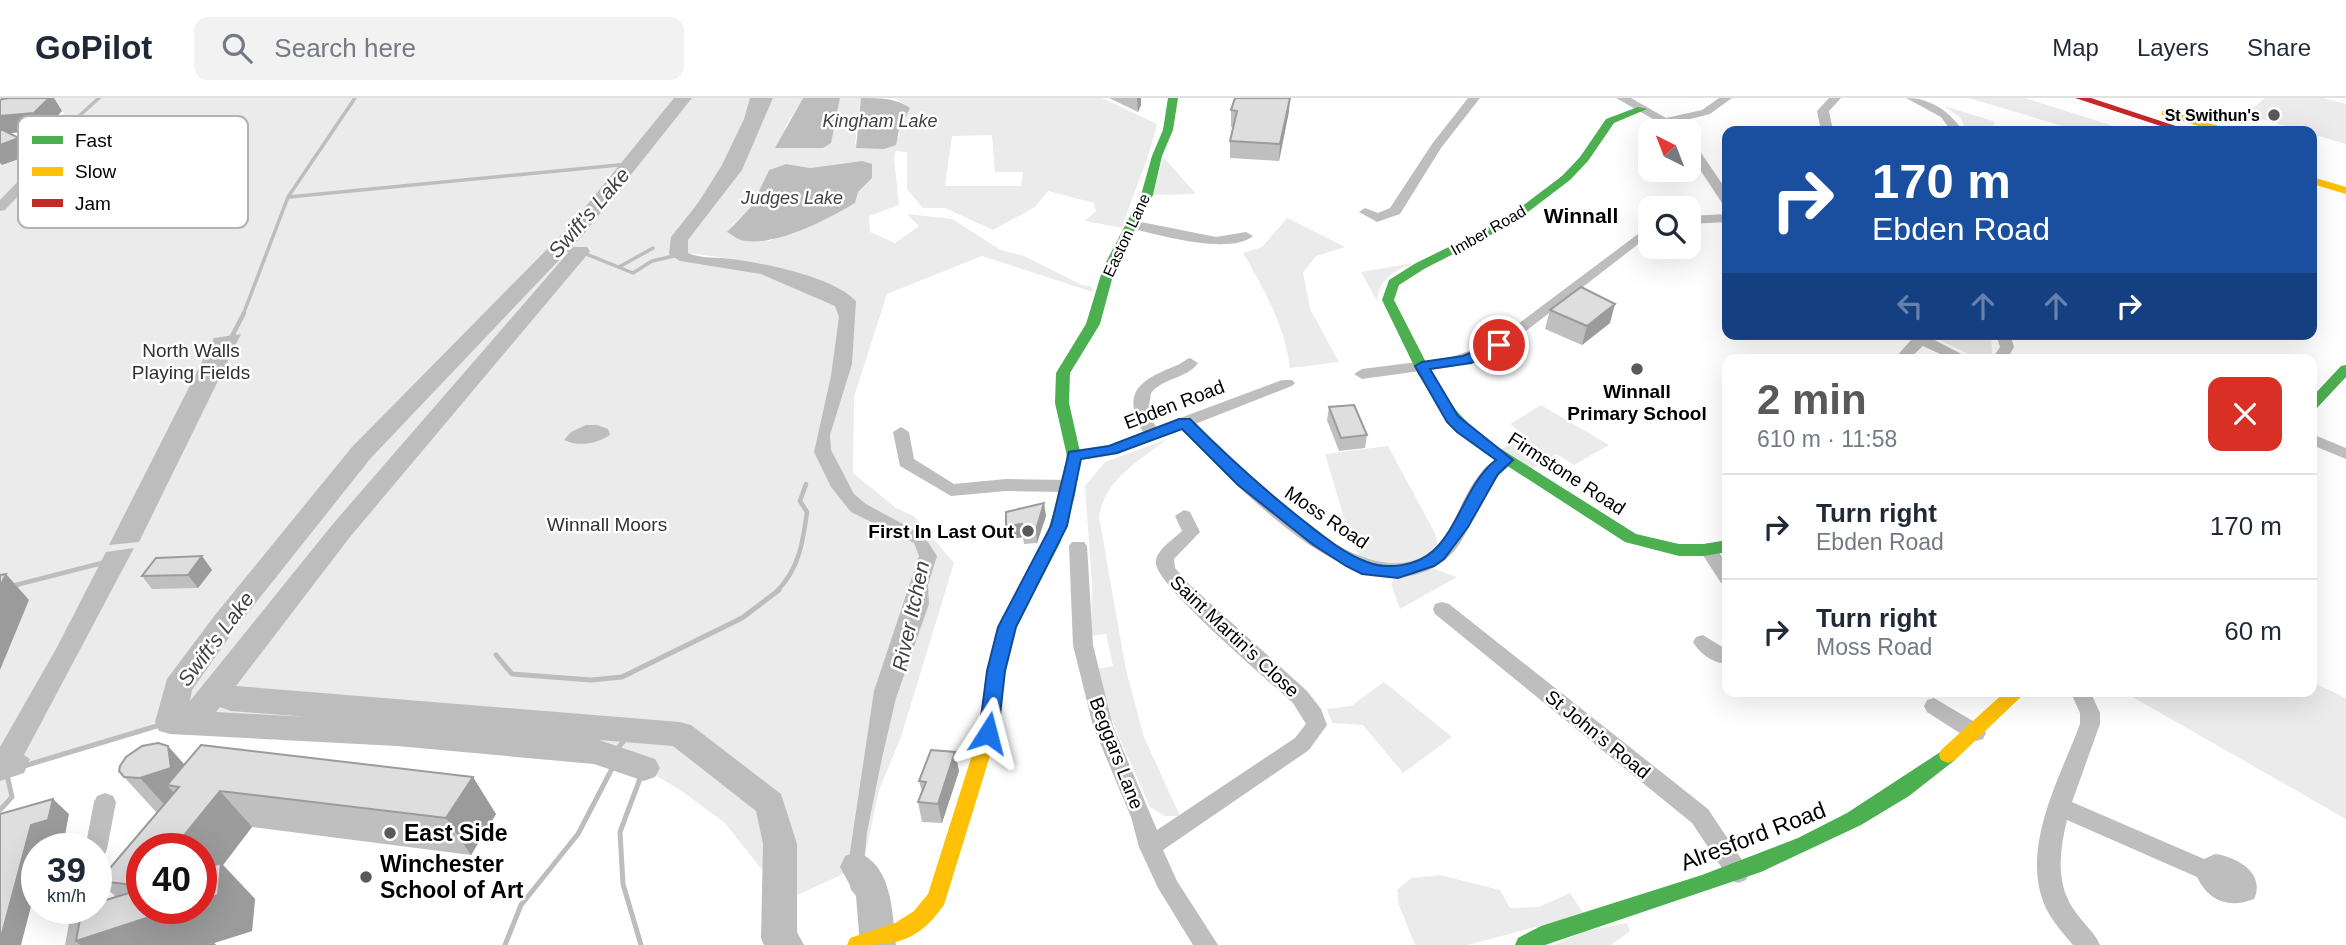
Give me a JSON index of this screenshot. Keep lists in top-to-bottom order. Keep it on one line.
{"streets":{"main road":["Imber Road","Easton Lane","Firmstone Road","Alresford Road"],"street":["Ebden Road","Moss Road","Saint Martin's Close","St John's Road","Beggars Lane"]},"crossings":[["Imber Road","Firmstone Road"],["Easton Lane","Ebden Road"],["Ebden Road","Moss Road"],["Firmstone Road","Moss Road"],["Saint Martin's Close","Beggars Lane"],["St John's Road","Alresford Road"]],"districts":["Winnall"],"water":["Kingham Lake","Judges Lake","Swift's Lake","River Itchen"],"parks":["North Walls Playing Fields","Winnall Moors"],"places":["St Swithun's","Winnall Primary School","First In Last Out","East Side","Winchester School of Art"],"legend":["Fast","Slow","Jam"],"north":"top left","page":{"header":"GoPilot","search":"Search here","nav":["Map","Layers","Share"],"turn":["170 m","Ebden Road"],"heading":["2 min","610 m · 11:58"],"list":[{"name":"Turn right","note":"Ebden Road","value":"170 m"},{"name":"Turn right","note":"Moss Road","value":"60 m"}],"speed":"39 km/h","limit":"40"}}
